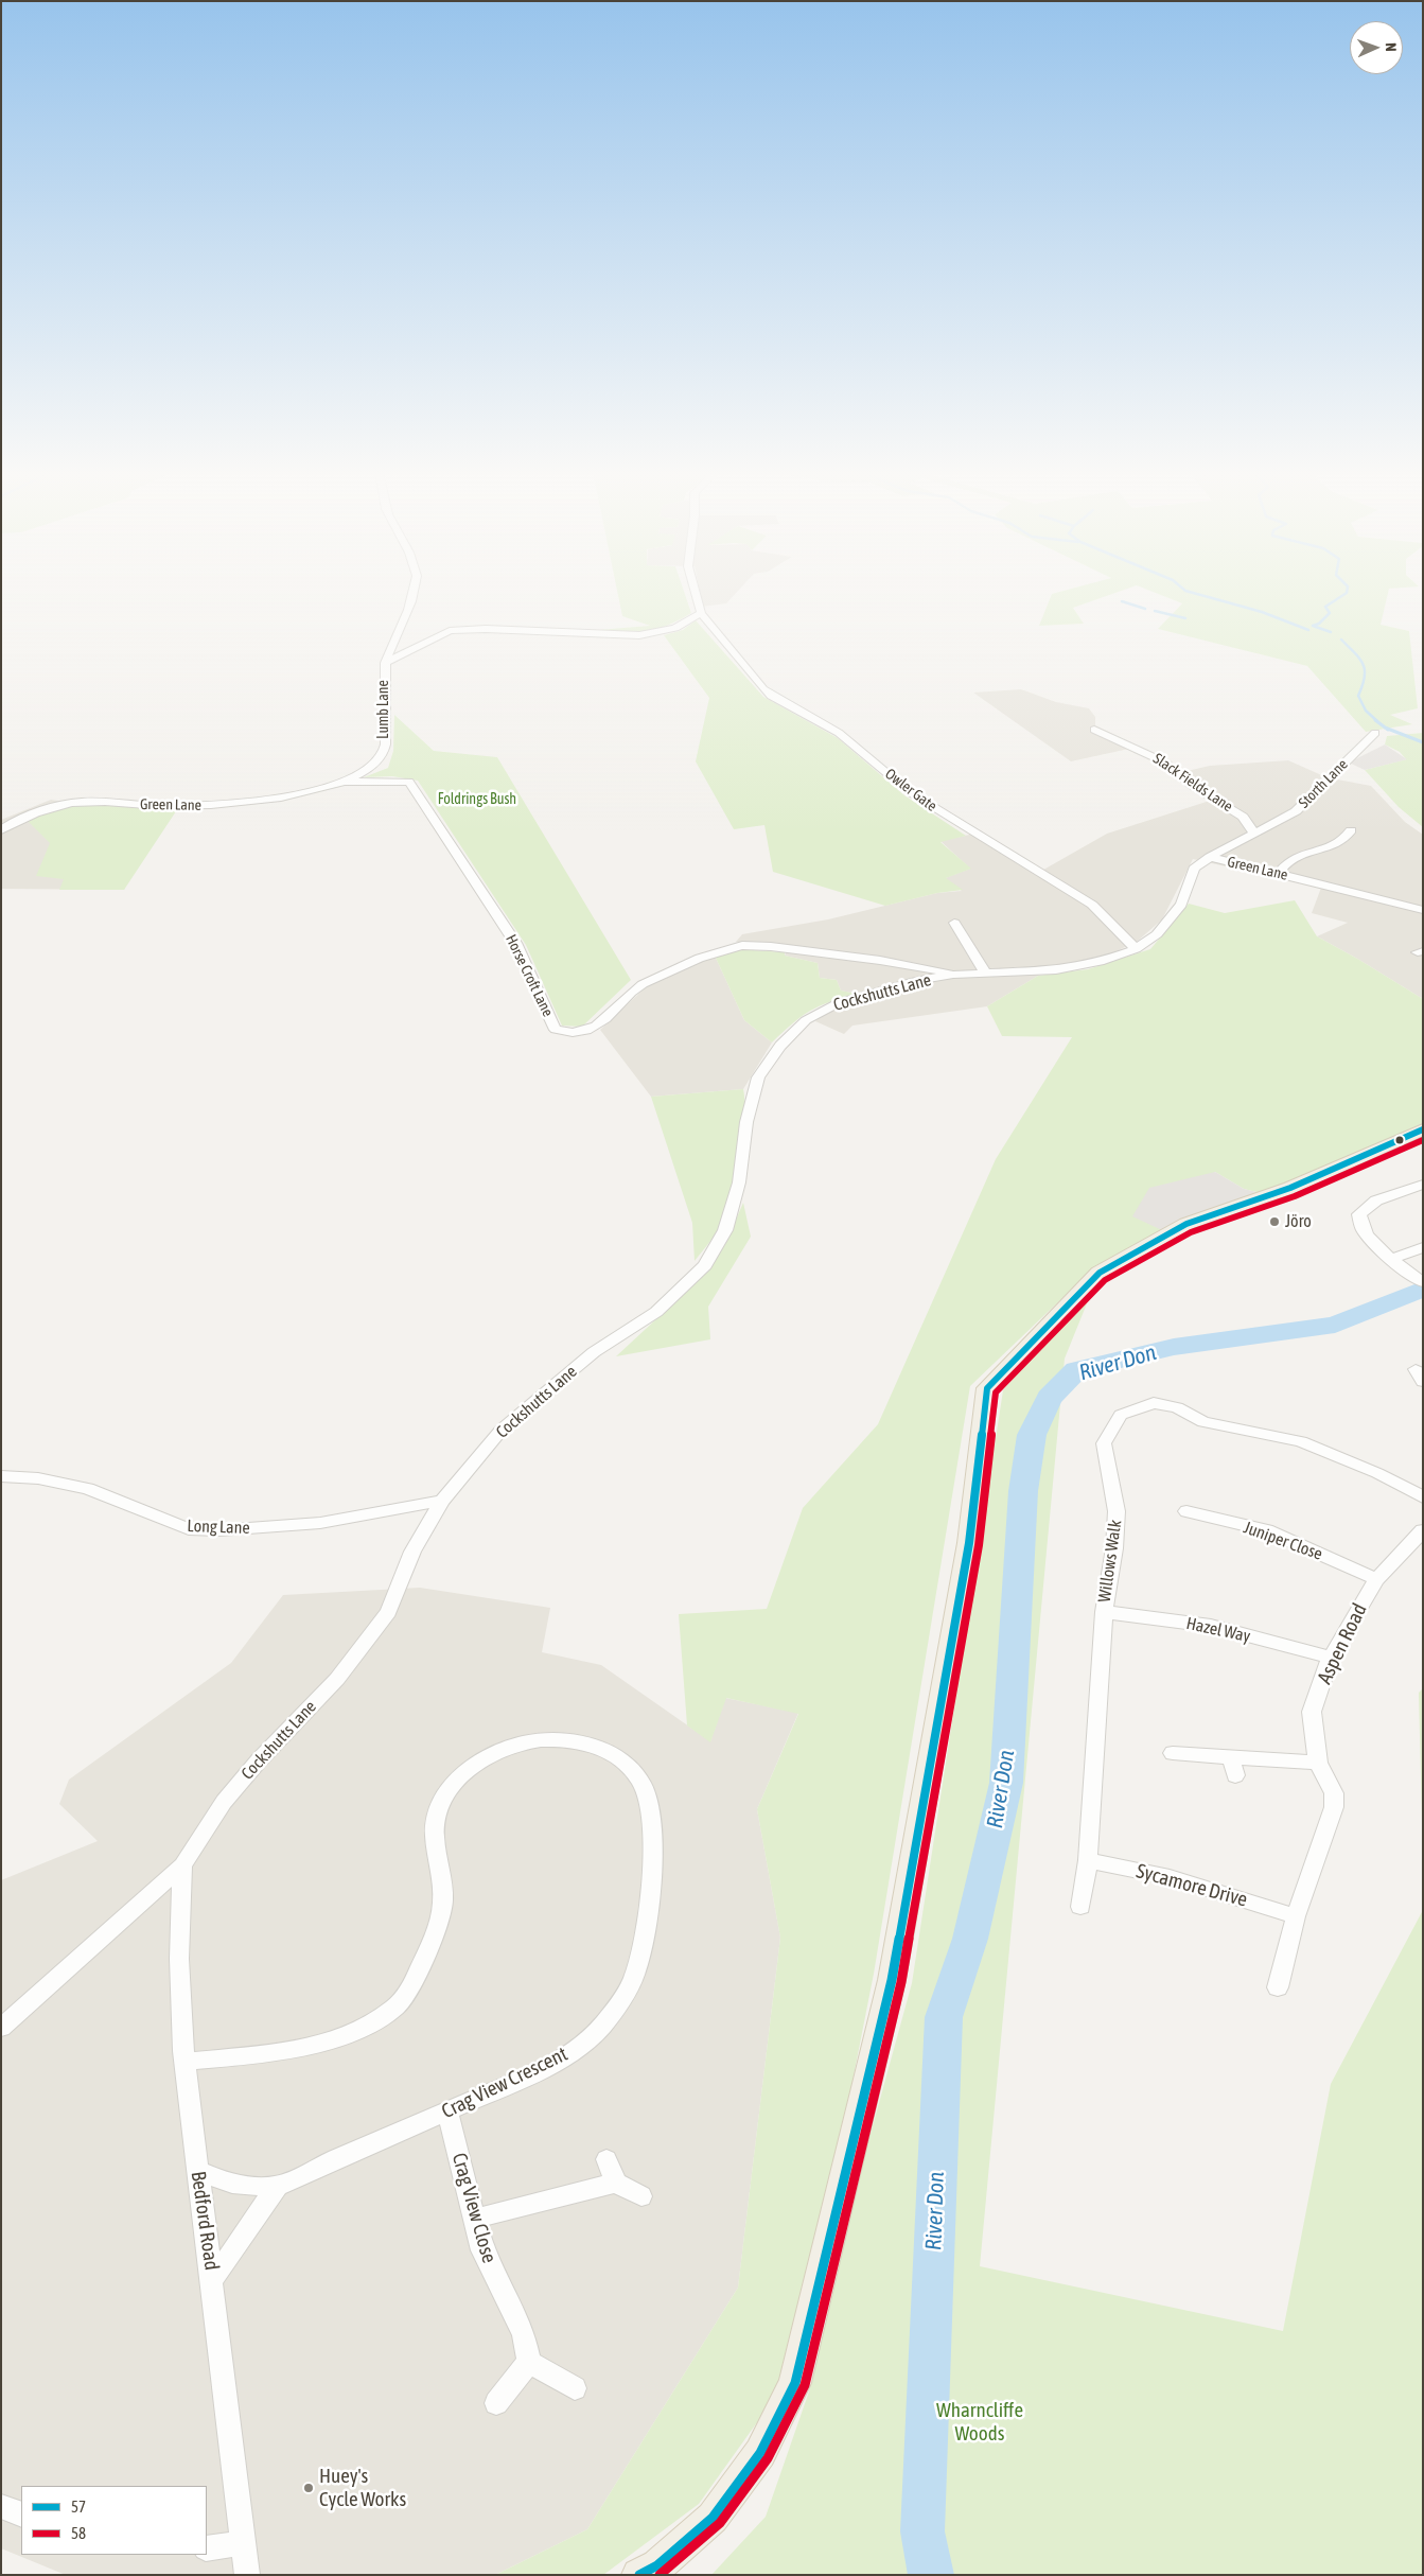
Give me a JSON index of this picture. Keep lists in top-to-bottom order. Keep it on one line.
{"streets":{"street":["Lumb Lane","Slack Fields Lane","Storth Lane","Owler Gate","Green Lane","Horse Croft Lane","Cockshutts Lane","Long Lane","Juniper Close","Willows Walk","Hazel Way","Aspen Road","Sycamore Drive","Crag View Crescent","Crag View Close","Bedford Road"]},"crossings":[["Lumb Lane","Green Lane"],["Lumb Lane","Horse Croft Lane"],["Slack Fields Lane","Storth Lane"],["Storth Lane","Green Lane"],["Owler Gate","Green Lane"],["Owler Gate","Cockshutts Lane"],["Green Lane","Horse Croft Lane"],["Green Lane","Cockshutts Lane"],["Horse Croft Lane","Cockshutts Lane"],["Cockshutts Lane","Long Lane"],["Cockshutts Lane","Bedford Road"],["Juniper Close","Aspen Road"],["Willows Walk","Hazel Way"],["Willows Walk","Sycamore Drive"],["Hazel Way","Aspen Road"],["Aspen Road","Sycamore Drive"],["Crag View Crescent","Crag View Close"],["Crag View Crescent","Bedford Road"]],"water":["River Don"],"parks":["Foldrings Bush","Wharncliffe Woods"],"places":["Jöro","Huey's Cycle Works"],"lines":["transit line 57","transit line 58"],"legend":["57","58"],"north":"right"}
